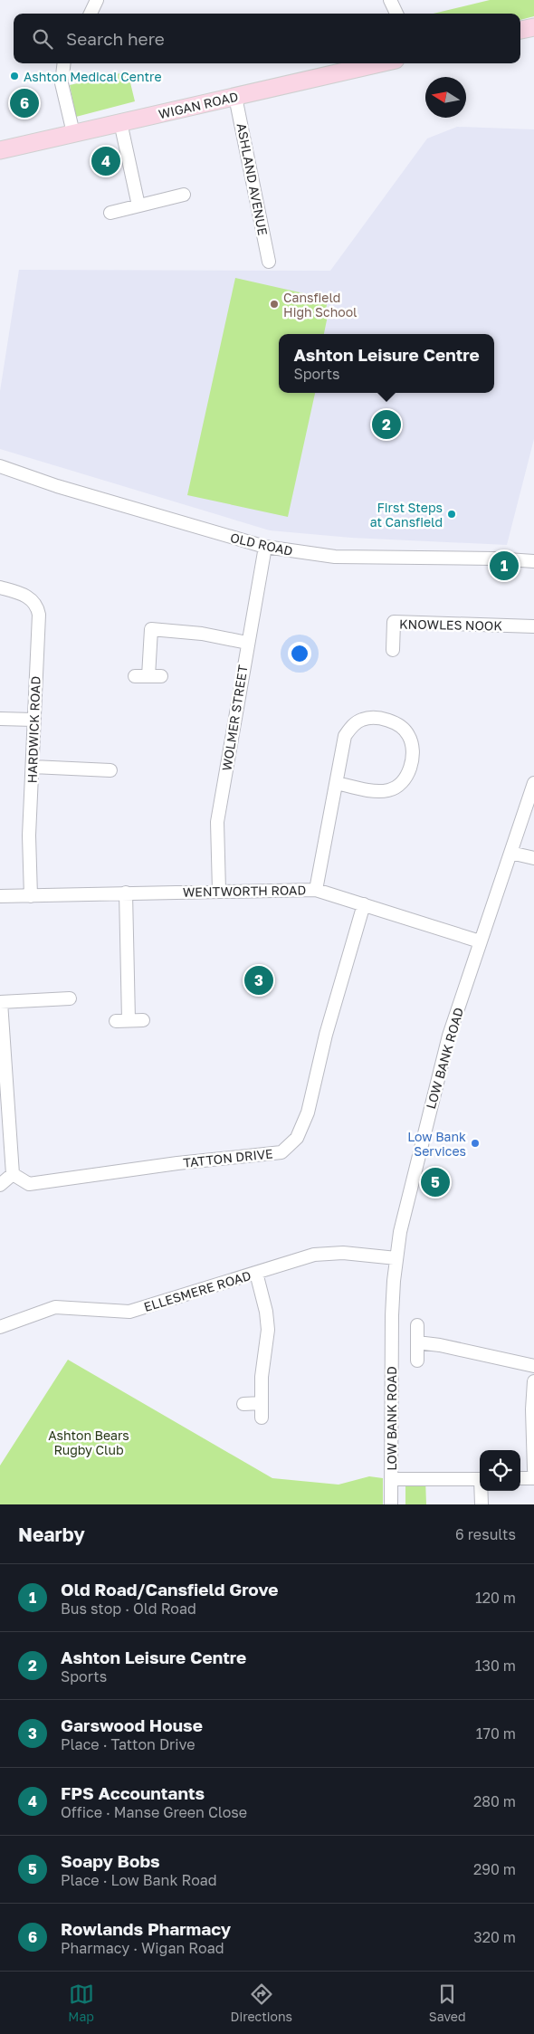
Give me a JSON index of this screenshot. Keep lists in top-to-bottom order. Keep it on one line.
{"streets":{"main road":["WIGAN ROAD"],"street":["ASHLAND AVENUE","OLD ROAD","KNOWLES NOOK","WOLMER STREET","HARDWICK ROAD","WENTWORTH ROAD","LOW BANK ROAD","TATTON DRIVE","ELLESMERE ROAD"]},"crossings":[["WIGAN ROAD","ASHLAND AVENUE"],["OLD ROAD","WOLMER STREET"],["WOLMER STREET","WENTWORTH ROAD"],["HARDWICK ROAD","WENTWORTH ROAD"],["WENTWORTH ROAD","LOW BANK ROAD"],["WENTWORTH ROAD","TATTON DRIVE"],["LOW BANK ROAD","ELLESMERE ROAD"]],"parks":["Ashton Bears Rugby Club"],"places":["Ashton Medical Centre","Cansfield High School","First Steps at Cansfield","Low Bank Services"],"north":"left","page":{"search":"Search here","pins":["6","4","2","1","3","5"],"popup":["Ashton Leisure Centre","Sports"],"heading":["Nearby","6 results"],"list":[{"mark":"1","name":"Old Road/Cansfield Grove","note":"Bus stop · Old Road","value":"120 m"},{"mark":"2","name":"Ashton Leisure Centre","note":"Sports","value":"130 m"},{"mark":"3","name":"Garswood House","note":"Place · Tatton Drive","value":"170 m"},{"mark":"4","name":"FPS Accountants","note":"Office · Manse Green Close","value":"280 m"},{"mark":"5","name":"Soapy Bobs","note":"Place · Low Bank Road","value":"290 m"},{"mark":"6","name":"Rowlands Pharmacy","note":"Pharmacy · Wigan Road","value":"320 m"}],"nav":["Map","Directions","Saved"]}}
